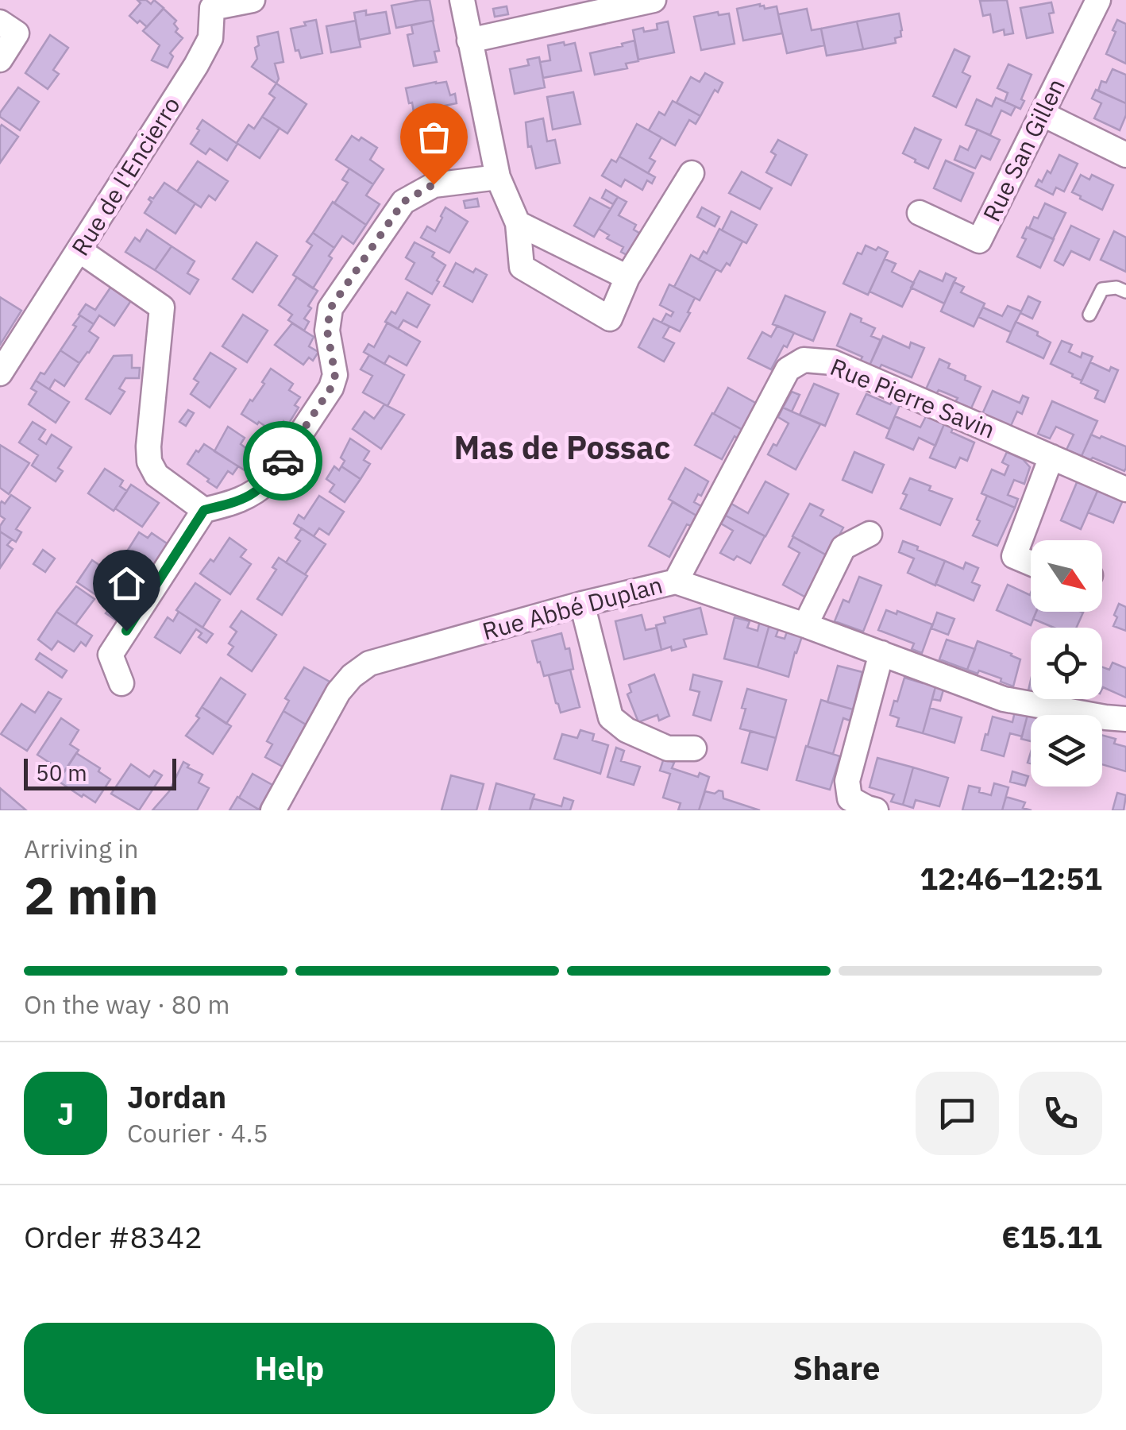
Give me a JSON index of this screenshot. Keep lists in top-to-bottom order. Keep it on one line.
{"streets":{"street":["Rue San Gillen","Rue de l'Encierro","Rue Pierre Savin","Rue Abbé Duplan"]},"crossings":[["Rue Pierre Savin","Rue Abbé Duplan"]],"districts":["Mas de Possac"],"scale_bar":"50 m","north":"bottom right","page":{"scale":"50 m","heading":["2 min","Arriving in","12:46–12:51"],"panel":["Jordan","Courier · 4.5","Order #8342","€15.11"],"bar":"On the way · 80 m","round":"J","buttons":["Help","Share"]}}
